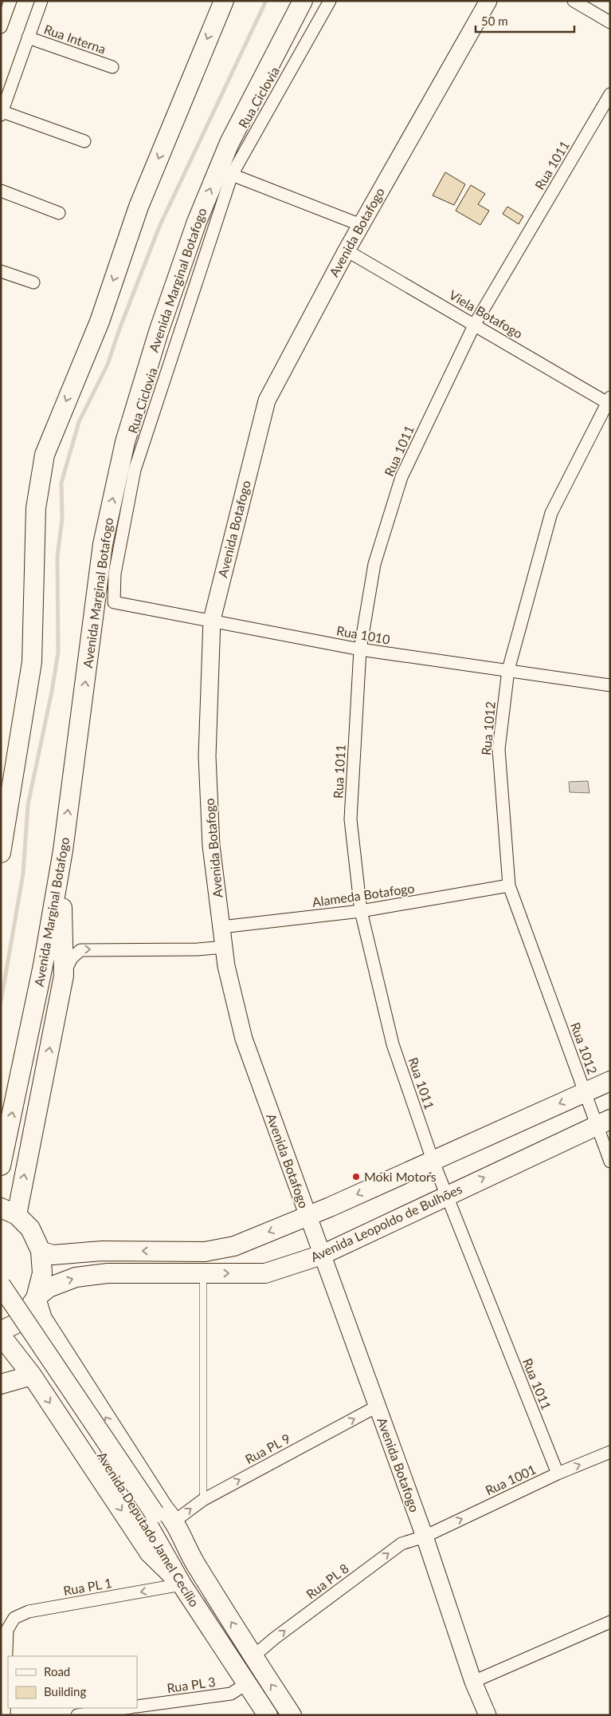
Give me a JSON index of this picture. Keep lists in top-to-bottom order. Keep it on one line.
{"streets":{"main road":["Avenida Marginal Botafogo","Avenida Leopoldo de Bulhões","Avenida Deputado Jamel Cecílio"],"street":["Rua Interna","Rua Ciclovia","Rua 1011","Avenida Botafogo","Viela Botafogo","Rua 1010","Rua 1012","Alameda Botafogo","Rua PL 9","Rua 1001","Rua PL 8","Rua PL 1","Rua PL 3"]},"crossings":[["Rua Ciclovia","Rua 1010"],["Rua 1011","Viela Botafogo"],["Rua 1011","Rua 1010"],["Rua 1011","Alameda Botafogo"],["Rua 1011","Avenida Leopoldo de Bulhões"],["Rua 1011","Rua 1001"],["Avenida Botafogo","Viela Botafogo"],["Avenida Botafogo","Rua 1010"],["Avenida Botafogo","Alameda Botafogo"],["Avenida Botafogo","Avenida Leopoldo de Bulhões"],["Avenida Botafogo","Rua PL 9"],["Avenida Botafogo","Rua 1001"],["Avenida Botafogo","Rua PL 8"],["Viela Botafogo","Rua 1012"],["Rua 1010","Rua 1012"],["Rua 1012","Alameda Botafogo"],["Rua 1012","Avenida Leopoldo de Bulhões"],["Avenida Leopoldo de Bulhões","Avenida Deputado Jamel Cecílio"],["Rua PL 9","Avenida Deputado Jamel Cecílio"],["Rua 1001","Rua PL 8"],["Avenida Deputado Jamel Cecílio","Rua PL 8"],["Avenida Deputado Jamel Cecílio","Rua PL 1"],["Avenida Deputado Jamel Cecílio","Rua PL 3"]],"one_way":["Rua PL 9","Rua 1001","Rua PL 8","Rua PL 1"],"places":["Moki Motors"],"legend":["Road","Building"],"scale_bar":"50 m"}
